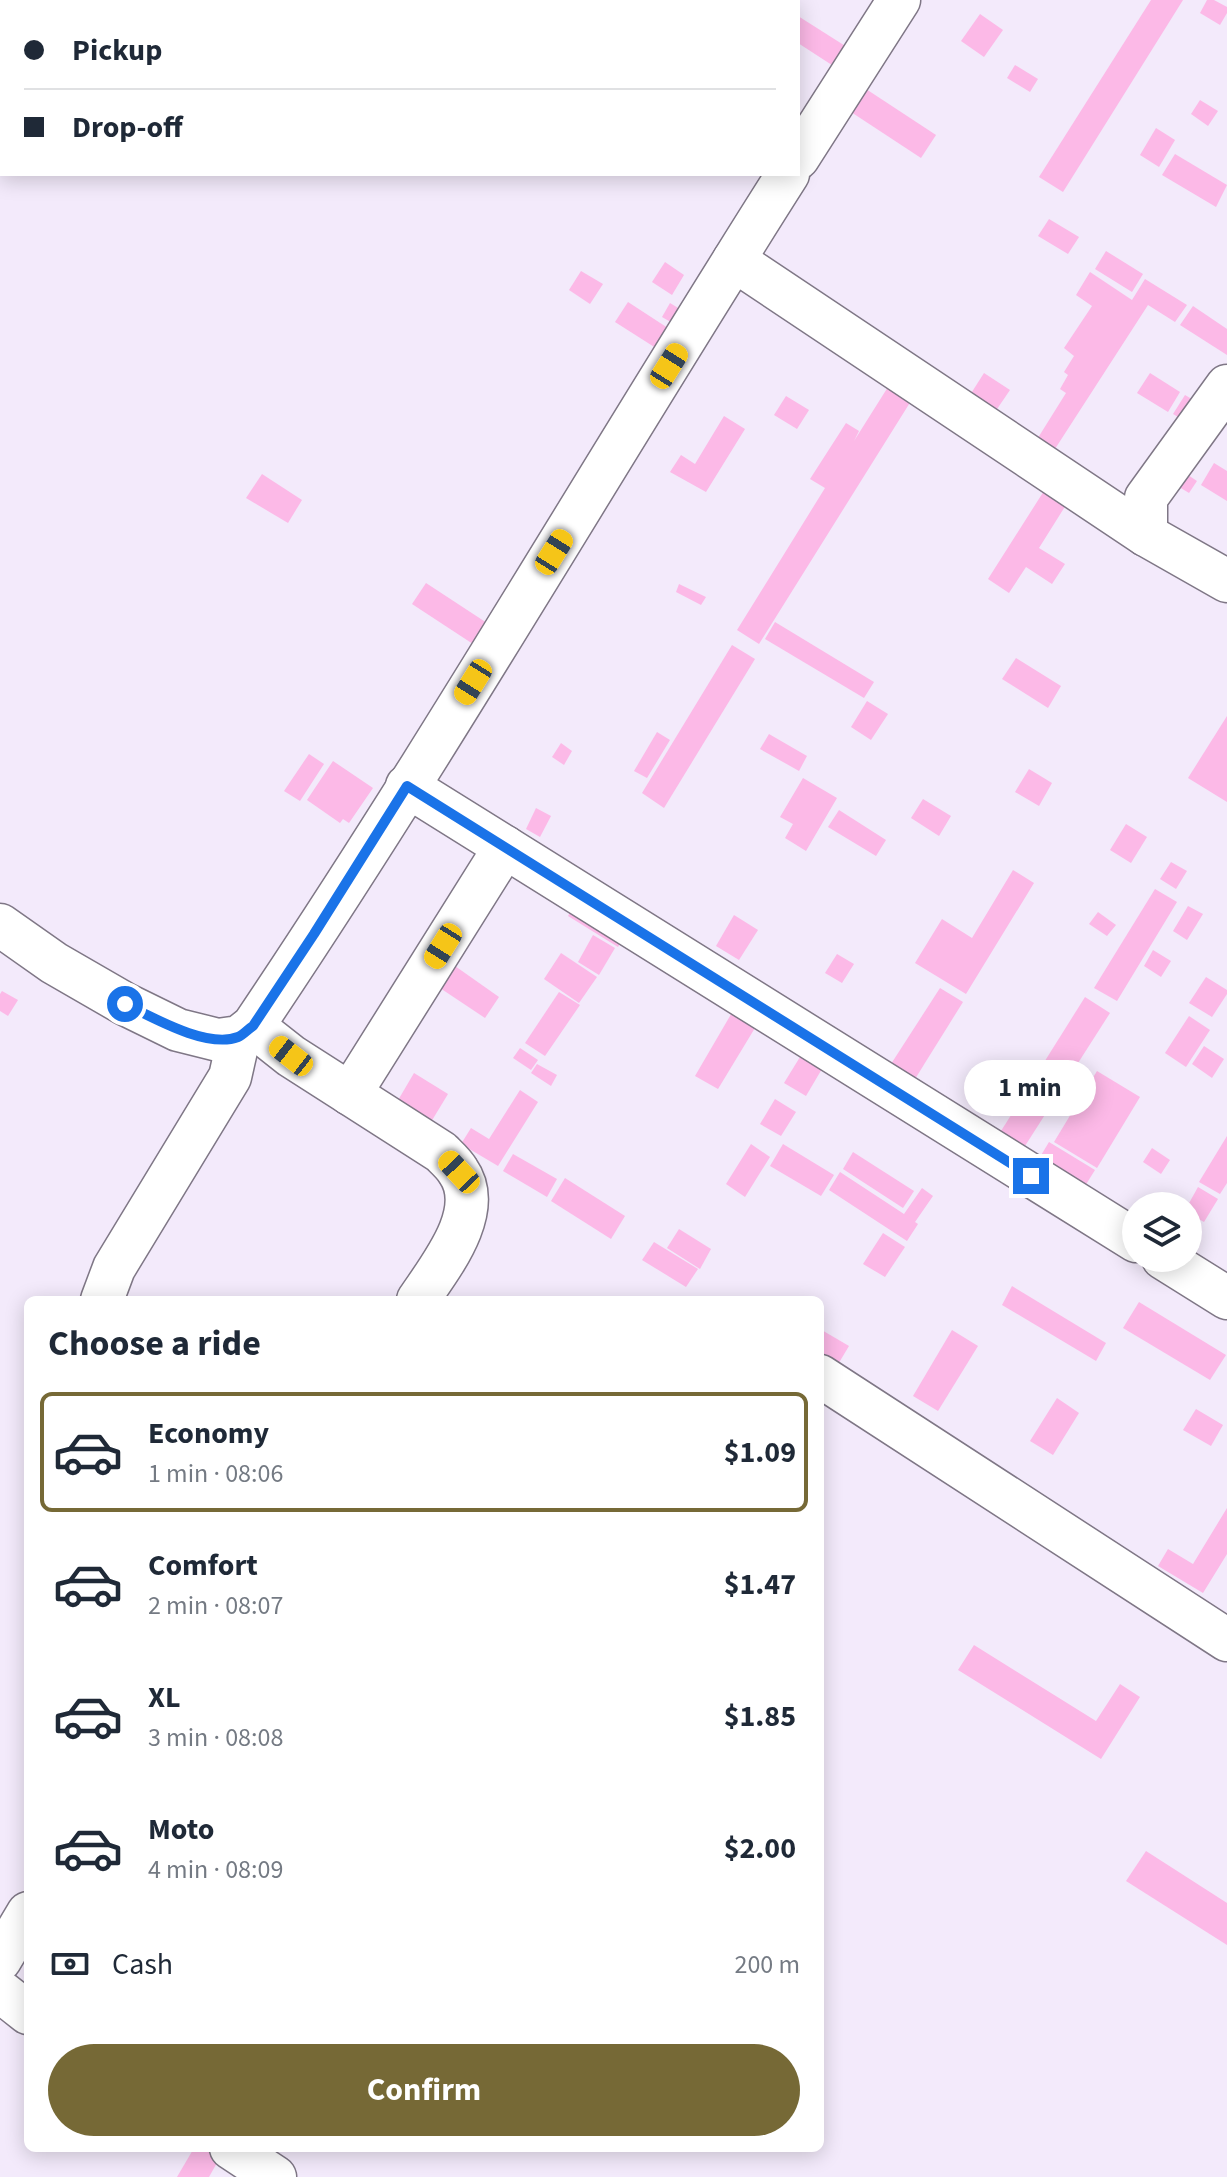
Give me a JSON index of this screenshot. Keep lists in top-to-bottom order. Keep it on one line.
{"page":{"banner":["Pickup","Drop-off"],"bubble":"1 min","heading":"Choose a ride","list":[{"name":"Economy","note":"1 min · 08:06","value":"$1.09"},{"name":"Comfort","note":"2 min · 08:07","value":"$1.47"},{"name":"XL","note":"3 min · 08:08","value":"$1.85"},{"name":"Moto","note":"4 min · 08:09","value":"$2.00"}],"pay":["Cash","200 m"],"buttons":"Confirm"}}
